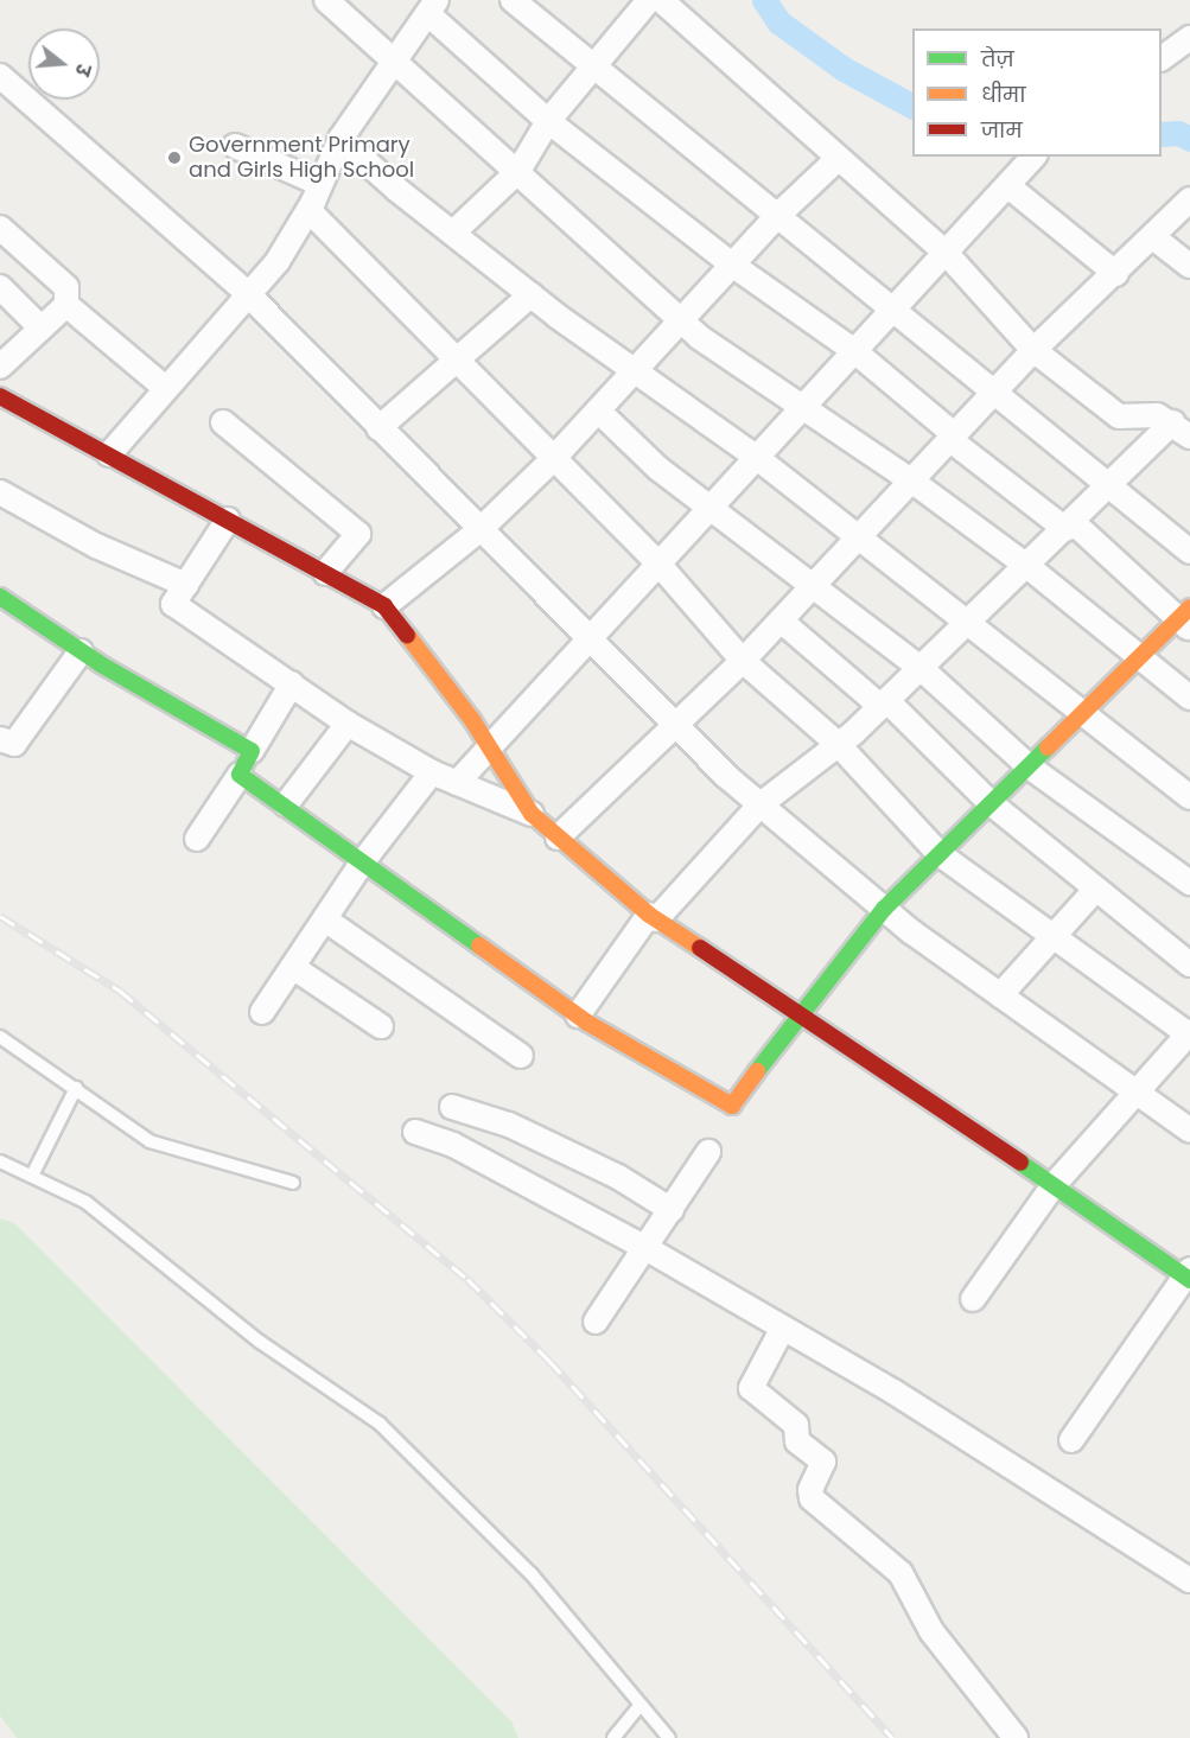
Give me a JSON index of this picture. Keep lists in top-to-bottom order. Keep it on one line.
{"places":["Government Primary and Girls High School"],"legend":["तेज़","धीमा","जाम"],"north":"right"}
